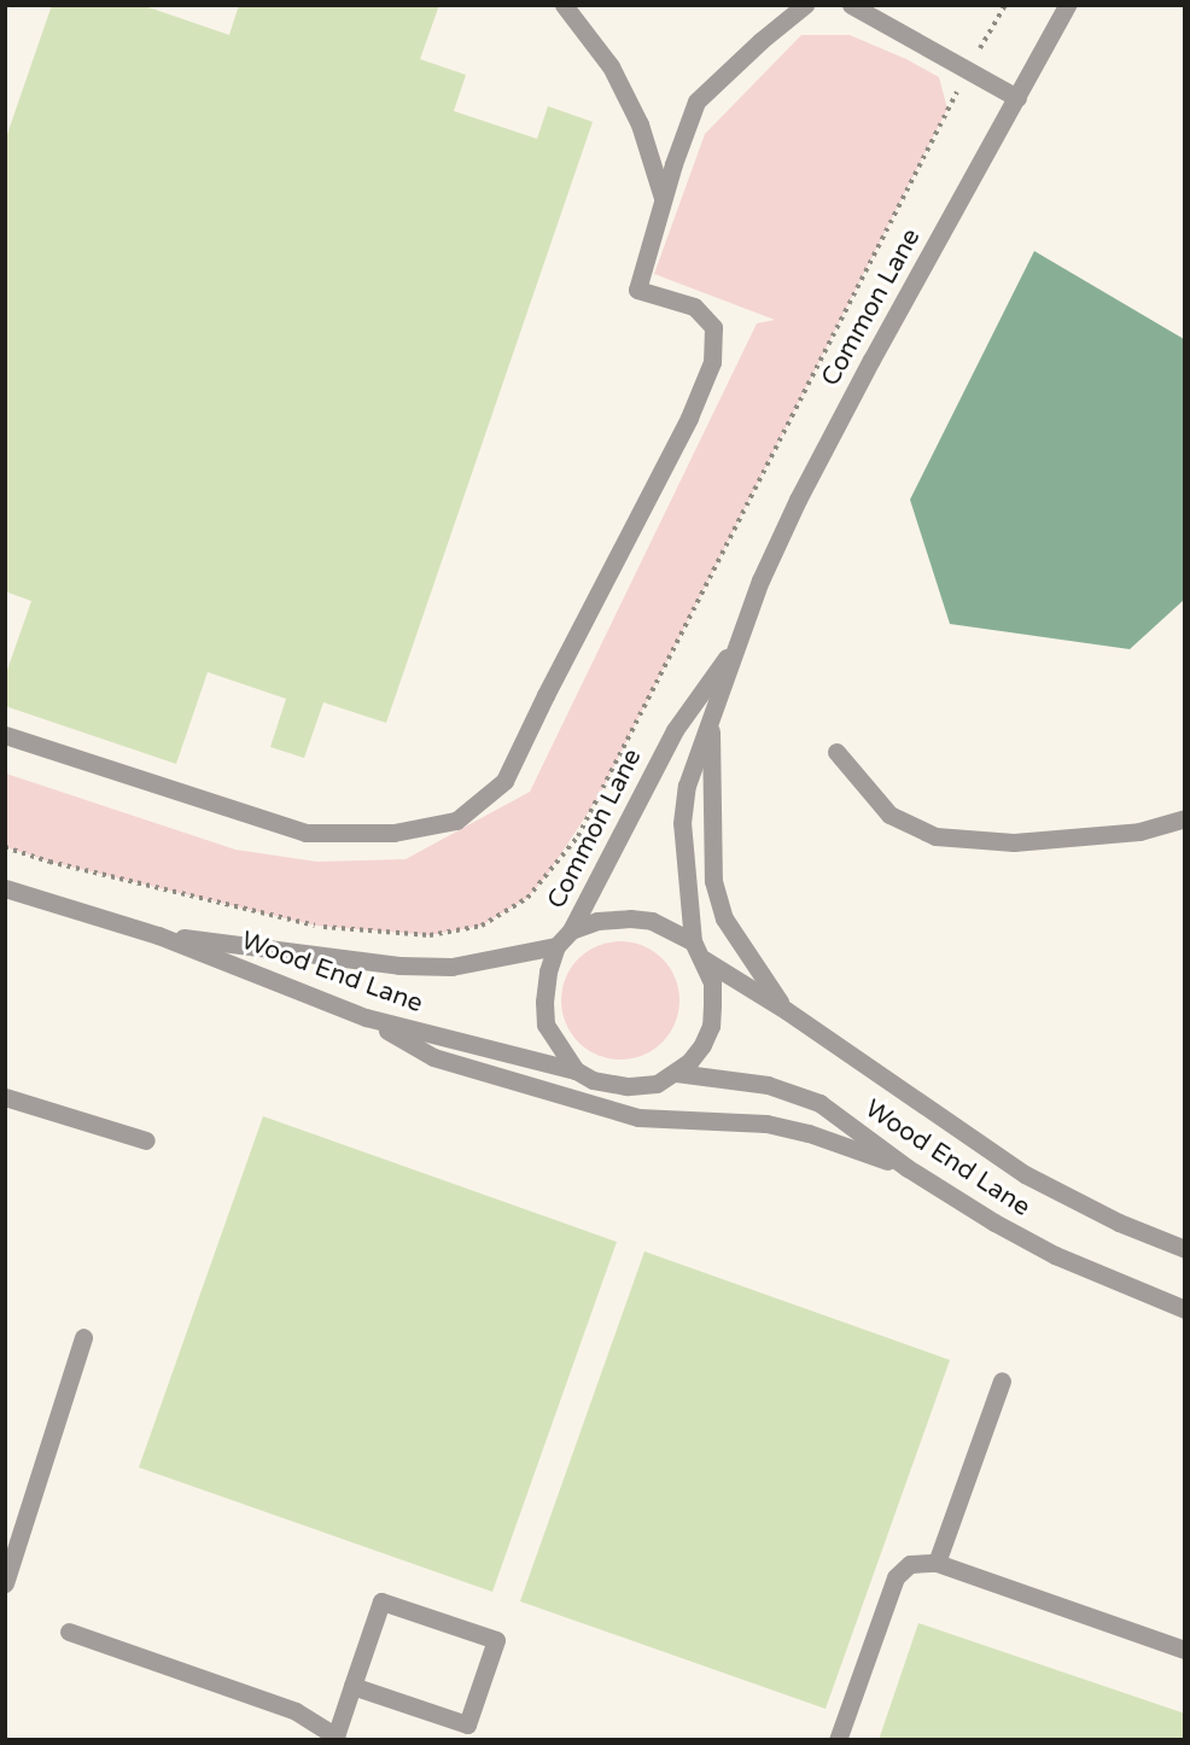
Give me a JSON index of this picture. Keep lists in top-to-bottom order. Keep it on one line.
{"streets":{"street":["Common Lane","Wood End Lane"]},"crossings":[["Common Lane","Wood End Lane"]]}
